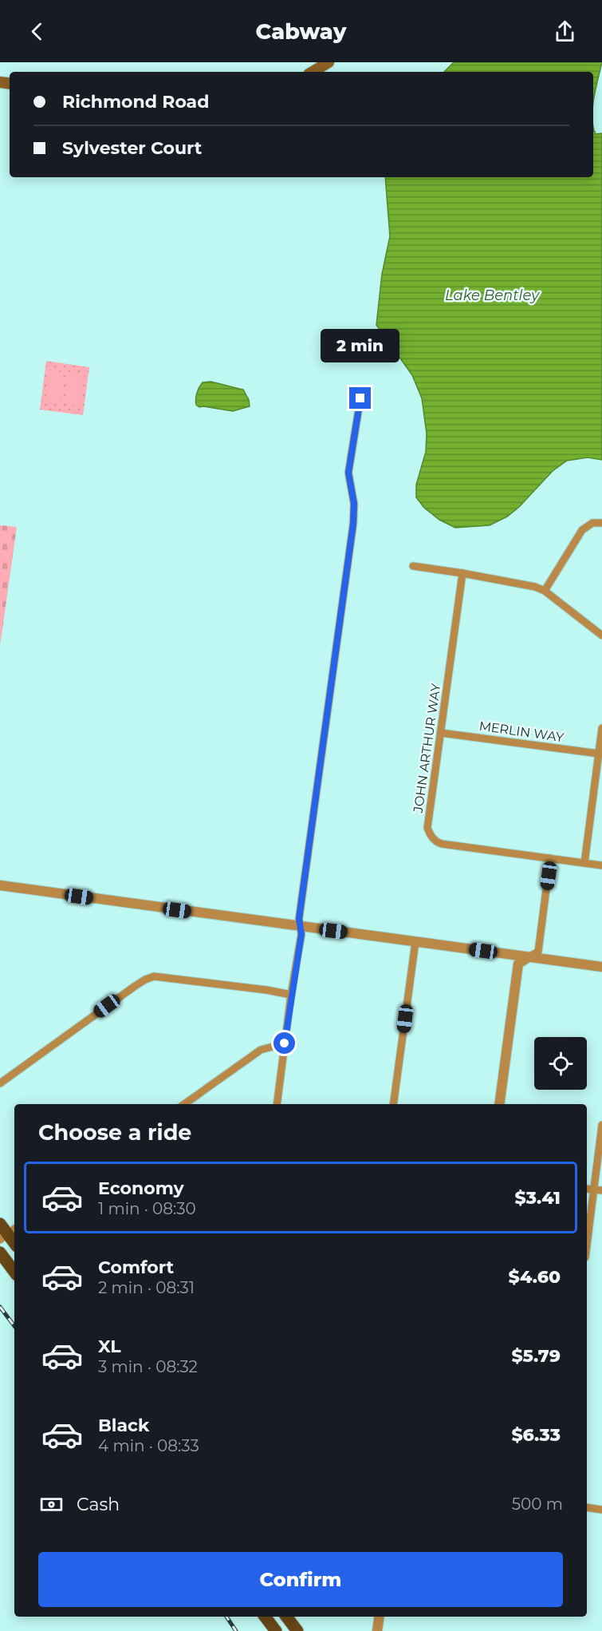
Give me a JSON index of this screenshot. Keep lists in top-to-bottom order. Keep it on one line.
{"streets":{"street":["MERLIN WAY","JOHN ARTHUR WAY"]},"crossings":[["MERLIN WAY","JOHN ARTHUR WAY"]],"water":["Lake Bentley"],"page":{"header":"Cabway","banner":["Richmond Road","Sylvester Court"],"bubble":"2 min","heading":"Choose a ride","list":[{"name":"Economy","note":"1 min · 08:30","value":"$3.41"},{"name":"Comfort","note":"2 min · 08:31","value":"$4.60"},{"name":"XL","note":"3 min · 08:32","value":"$5.79"},{"name":"Black","note":"4 min · 08:33","value":"$6.33"}],"pay":["Cash","500 m"],"buttons":"Confirm"}}
